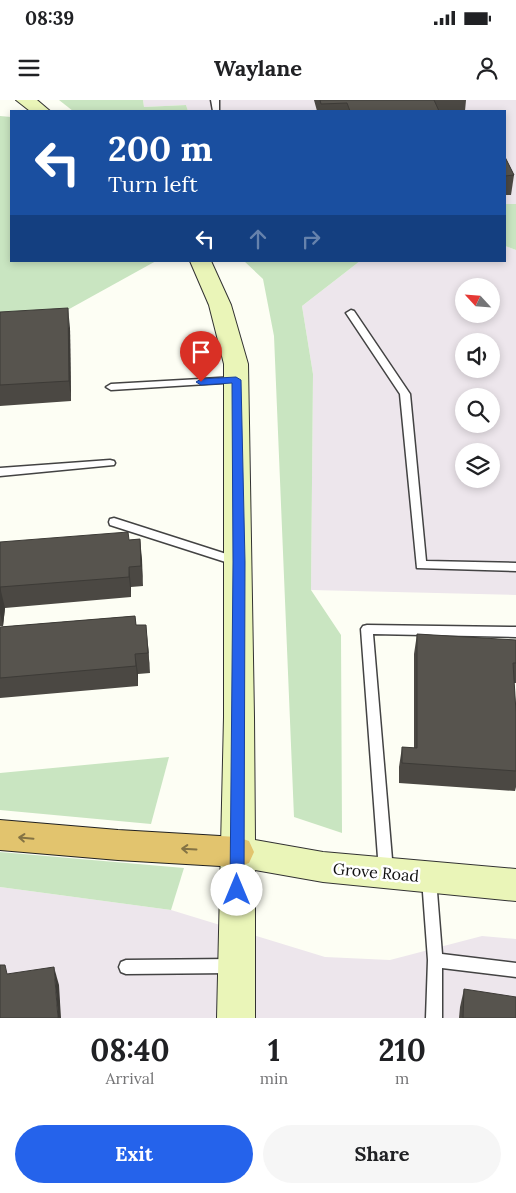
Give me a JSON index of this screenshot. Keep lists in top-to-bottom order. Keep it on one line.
{"streets":{"main road":["Grove Road"]},"north":"top left","page":{"status":"08:39","header":"Waylane","turn":["200 m","Turn left"],"eta":["08:40","Arrival","1","min","210","m"],"buttons":["Exit","Share"]}}
